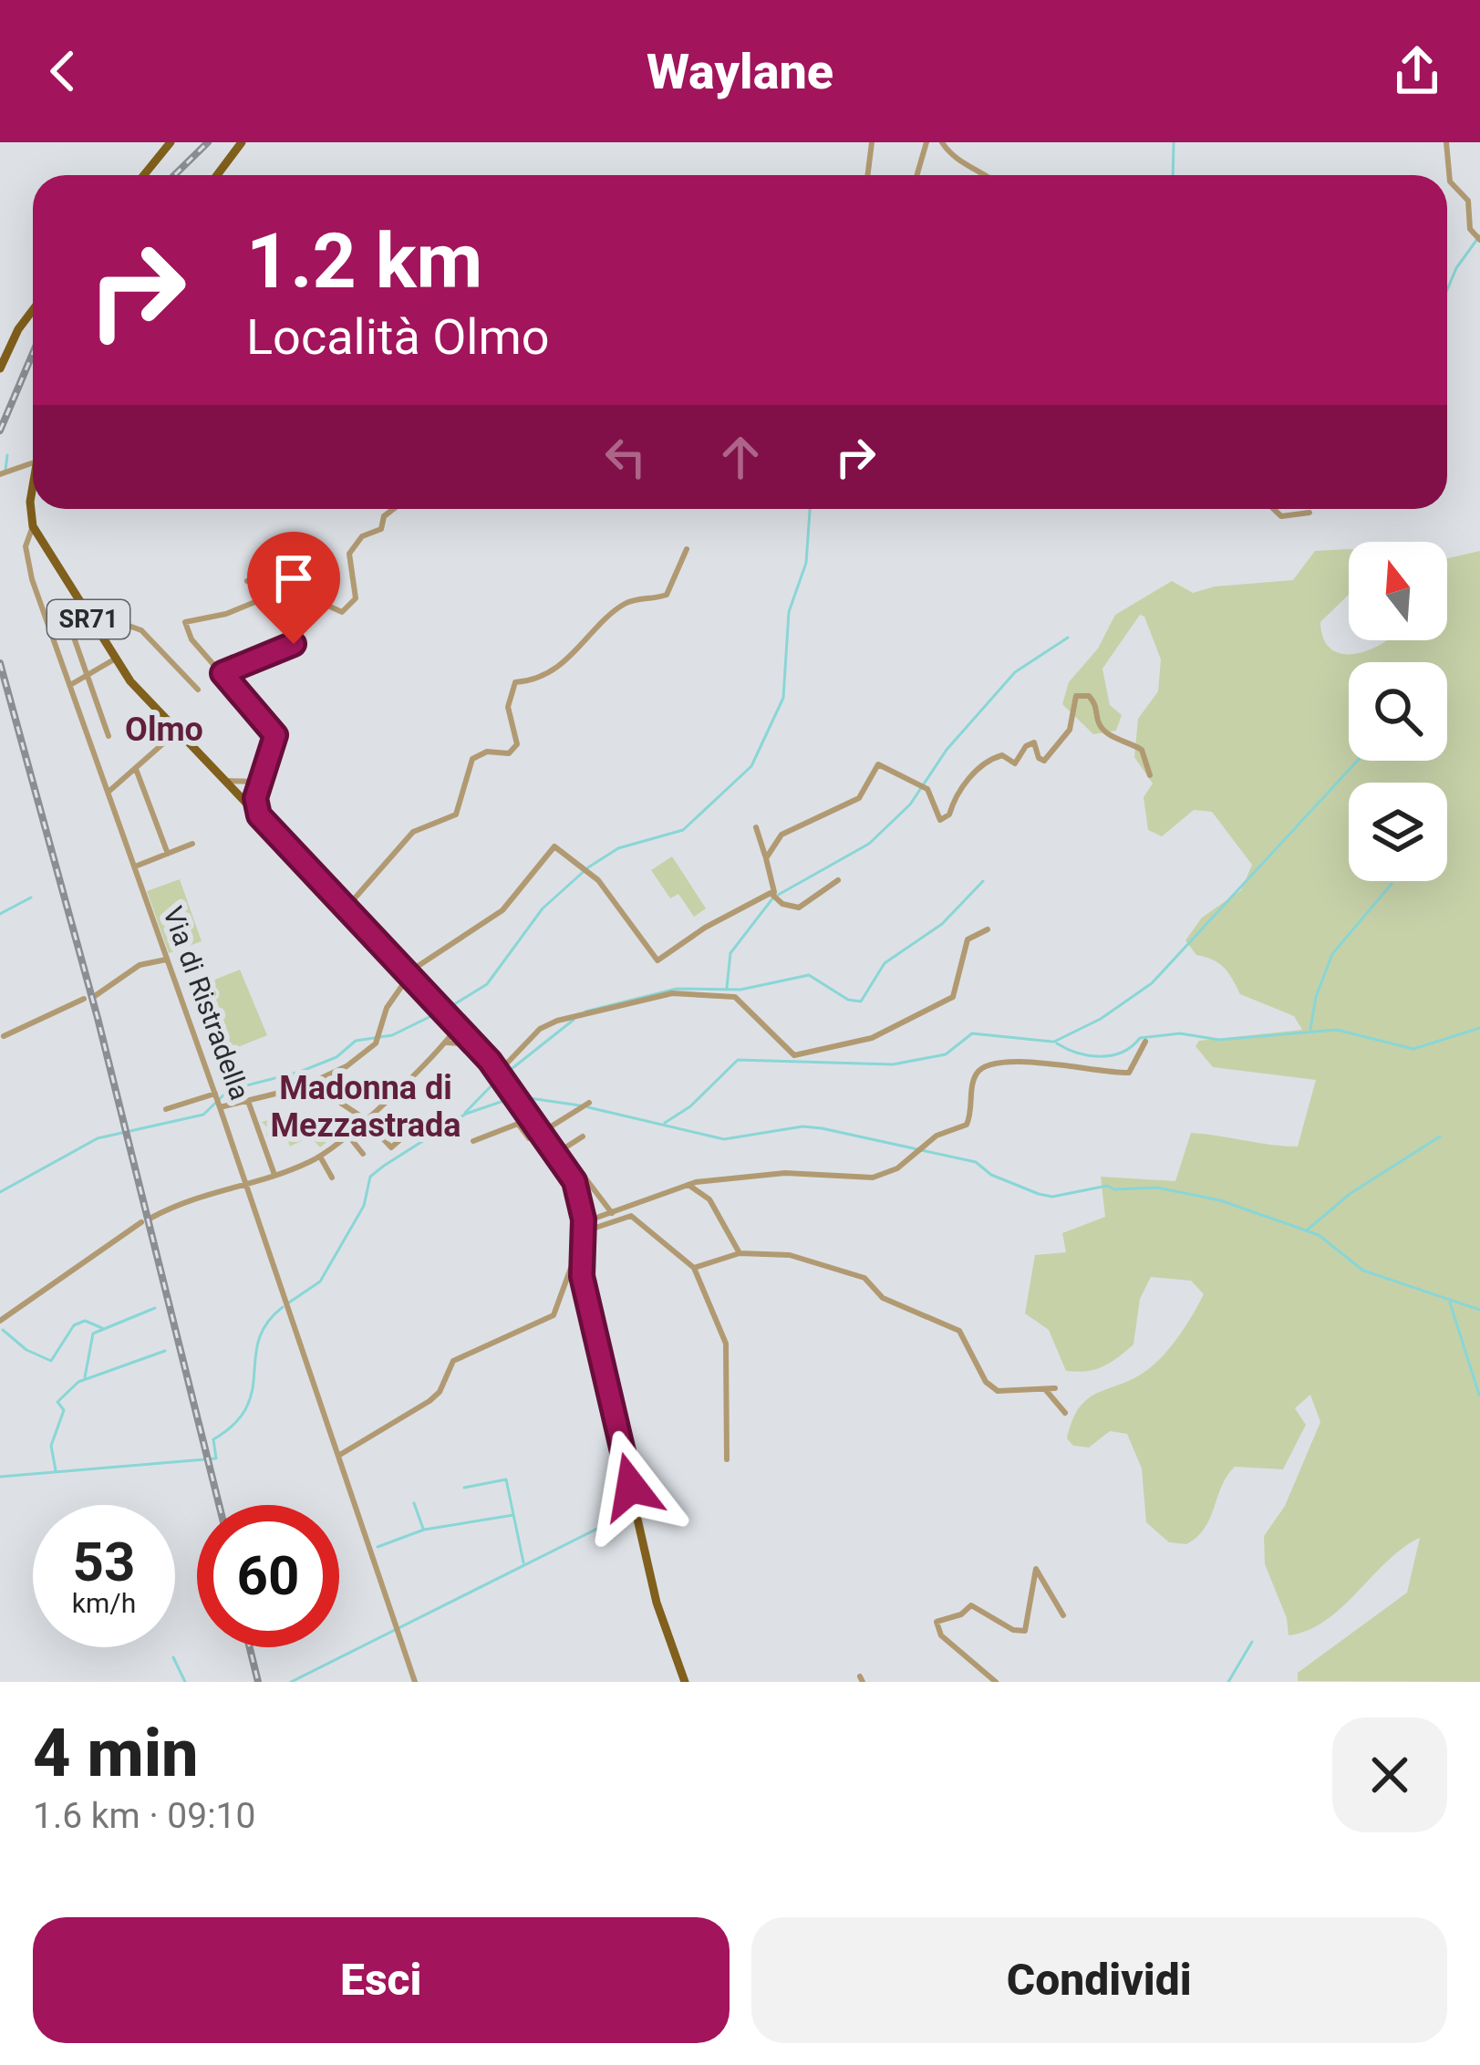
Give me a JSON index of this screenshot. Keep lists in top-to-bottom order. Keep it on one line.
{"streets":{"main road":["SR71"],"street":["Via di Ristradella"]},"crossings":[["SR71","Via di Ristradella"]],"districts":["Olmo","Madonna di Mezzastrada"],"north":"top","page":{"header":"Waylane","turn":["1.2 km","Località Olmo"],"speed":"53 km/h","limit":"60","heading":["4 min","1.6 km · 09:10"],"buttons":["Esci","Condividi"]}}
